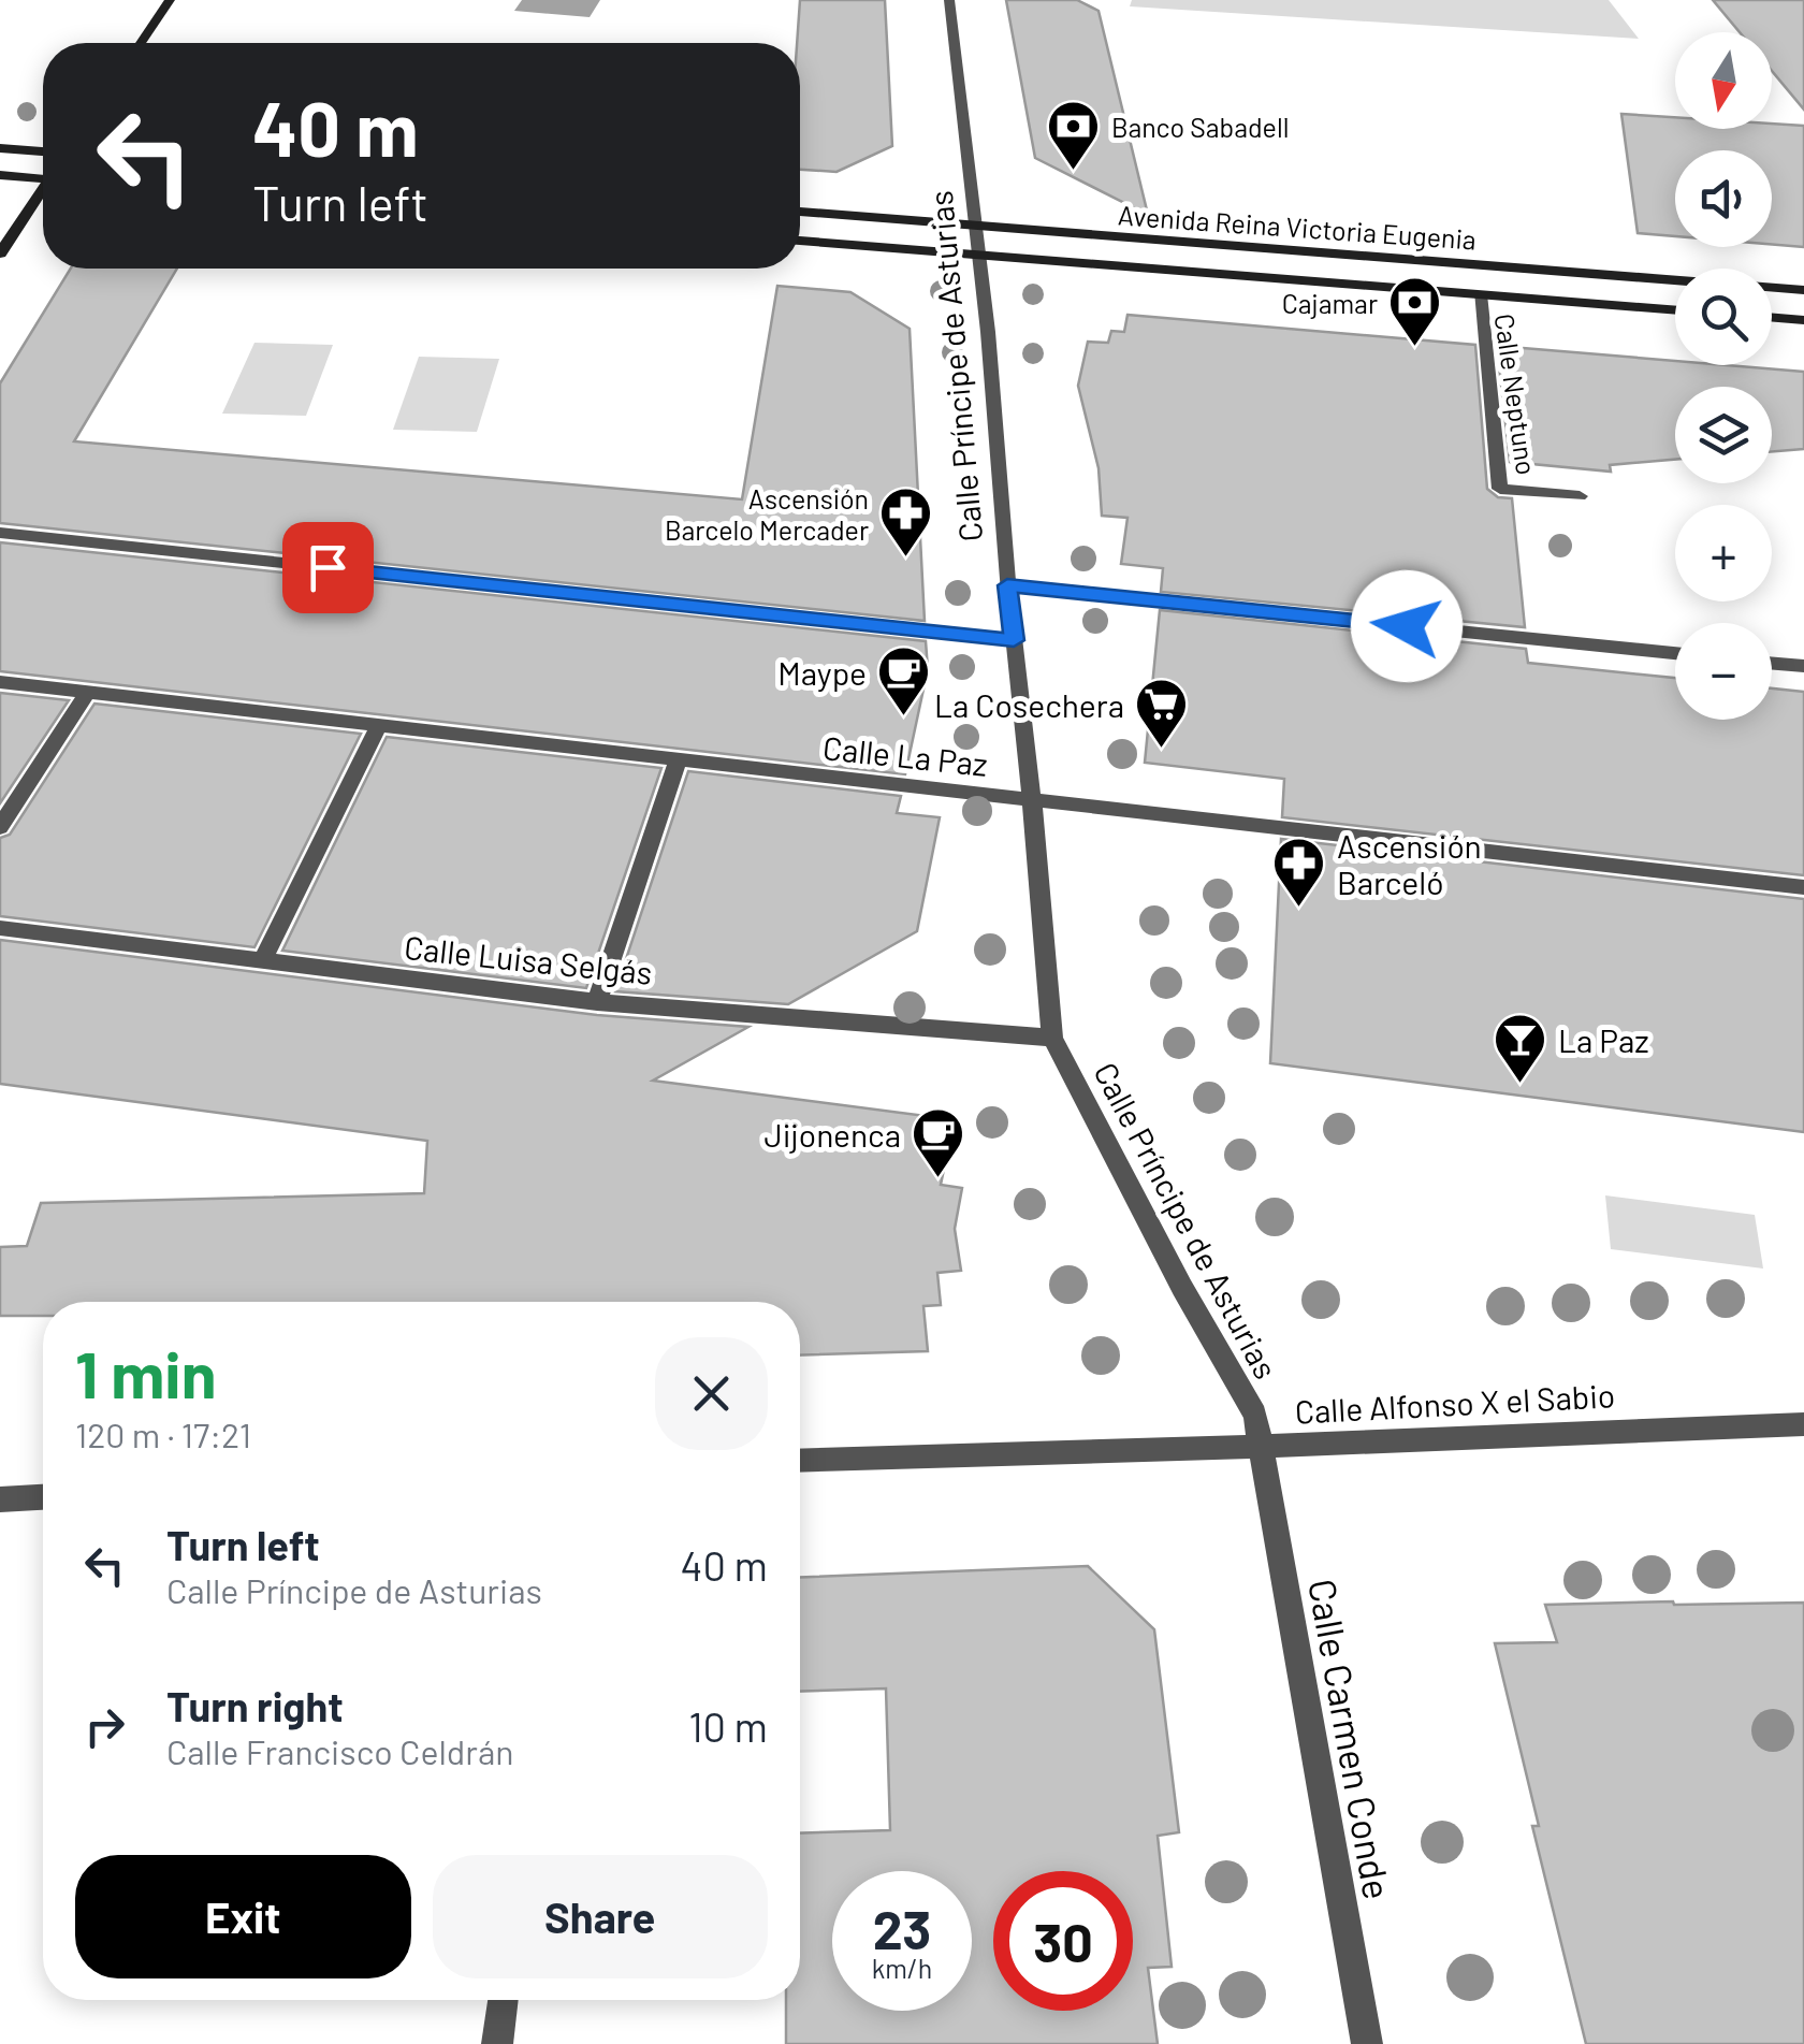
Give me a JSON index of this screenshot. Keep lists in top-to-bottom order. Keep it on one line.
{"streets":{"main road":["Avenida Reina Victoria Eugenia"],"street":["Calle Príncipe de Asturias","Calle Neptuno","Calle La Paz","Calle Luisa Selgás","Calle Alfonso X el Sabio","Calle Carmen Conde"]},"crossings":[["Avenida Reina Victoria Eugenia","Calle Príncipe de Asturias"],["Avenida Reina Victoria Eugenia","Calle Neptuno"],["Calle Príncipe de Asturias","Calle La Paz"],["Calle Príncipe de Asturias","Calle Luisa Selgás"],["Calle Príncipe de Asturias","Calle Alfonso X el Sabio"],["Calle Príncipe de Asturias","Calle Carmen Conde"],["Calle Alfonso X el Sabio","Calle Carmen Conde"]],"places":{"bank":["Banco Sabadell","Cajamar"],"pharmacy":["Ascensión Barcelo Mercader","Ascensión Barceló"],"cafe":["Maype","Jijonenca"],"supermarket":["La Cosechera"],"bar":["La Paz"]},"north":"bottom","page":{"map_buttons":["+","−"],"turn":["40 m","Turn left"],"heading":["1 min","120 m · 17:21"],"list":[{"name":"Turn left","note":"Calle Príncipe de Asturias","value":"40 m"},{"name":"Turn right","note":"Calle Francisco Celdrán","value":"10 m"}],"buttons":["Exit","Share"],"speed":"23 km/h","limit":"30"}}
